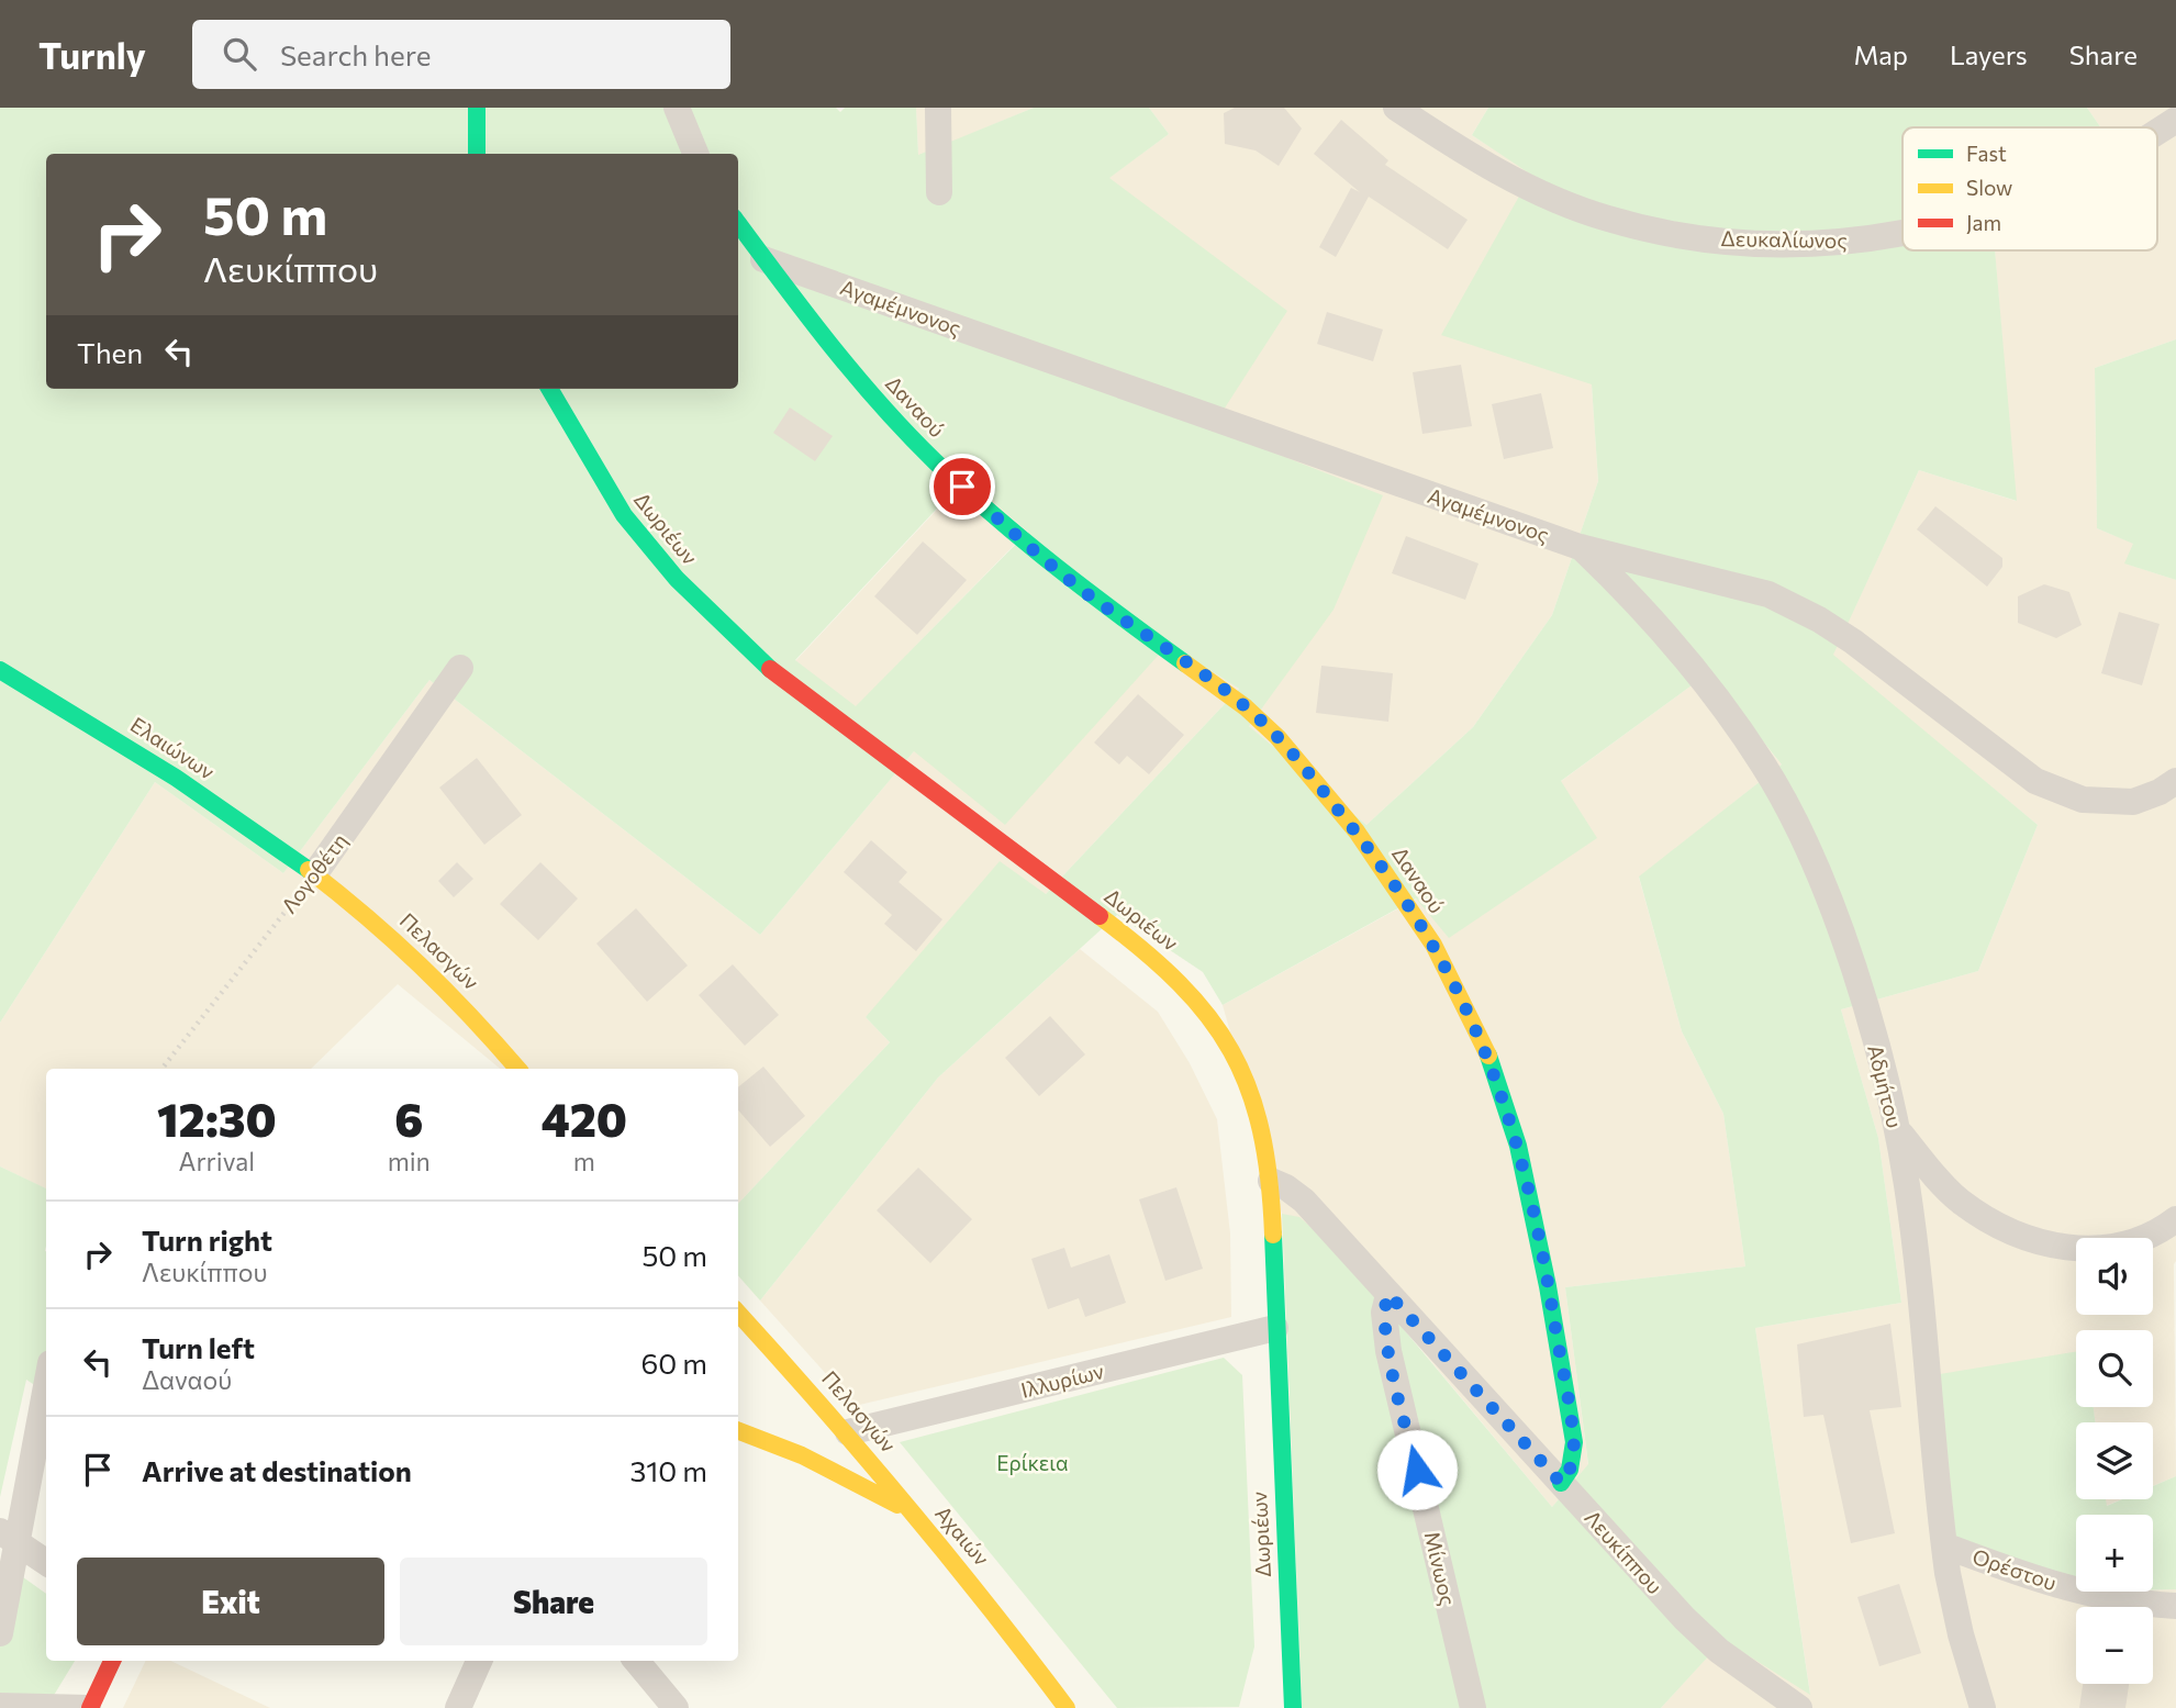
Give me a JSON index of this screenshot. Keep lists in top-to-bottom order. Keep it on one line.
{"streets":{"street":["Δευκαλίωνος","Αγαμέμνονος","Δαναού","Δωριέων","Ελαιώνων","Λογοθέτη","Πελασγών","Αδμήτου","Ιλλυρίων","Αχαιών","Λευκίππου","Μίνωος","Ορέστου"]},"crossings":[["Αγαμέμνονος","Δαναού"],["Αγαμέμνονος","Αδμήτου"],["Δαναού","Λευκίππου"],["Δωριέων","Ιλλυρίων"],["Δωριέων","Λευκίππου"],["Ελαιώνων","Λογοθέτη"],["Ελαιώνων","Πελασγών"],["Λογοθέτη","Πελασγών"],["Πελασγών","Ιλλυρίων"],["Πελασγών","Αχαιών"],["Αδμήτου","Ορέστου"],["Λευκίππου","Μίνωος"]],"parks":["Ερίκεια"],"legend":["Fast","Slow","Jam"],"page":{"header":"Turnly","search":"Search here","nav":["Map","Layers","Share"],"turn":["50 m","Λευκίππου"],"then":"Then","eta":["12:30","Arrival","6","min","420","m"],"list":[{"name":"Turn right","note":"Λευκίππου","value":"50 m"},{"name":"Turn left","note":"Δαναού","value":"60 m"},{"name":"Arrive at destination","value":"310 m"}],"map_buttons":["+","−"],"buttons":["Exit","Share"]}}
